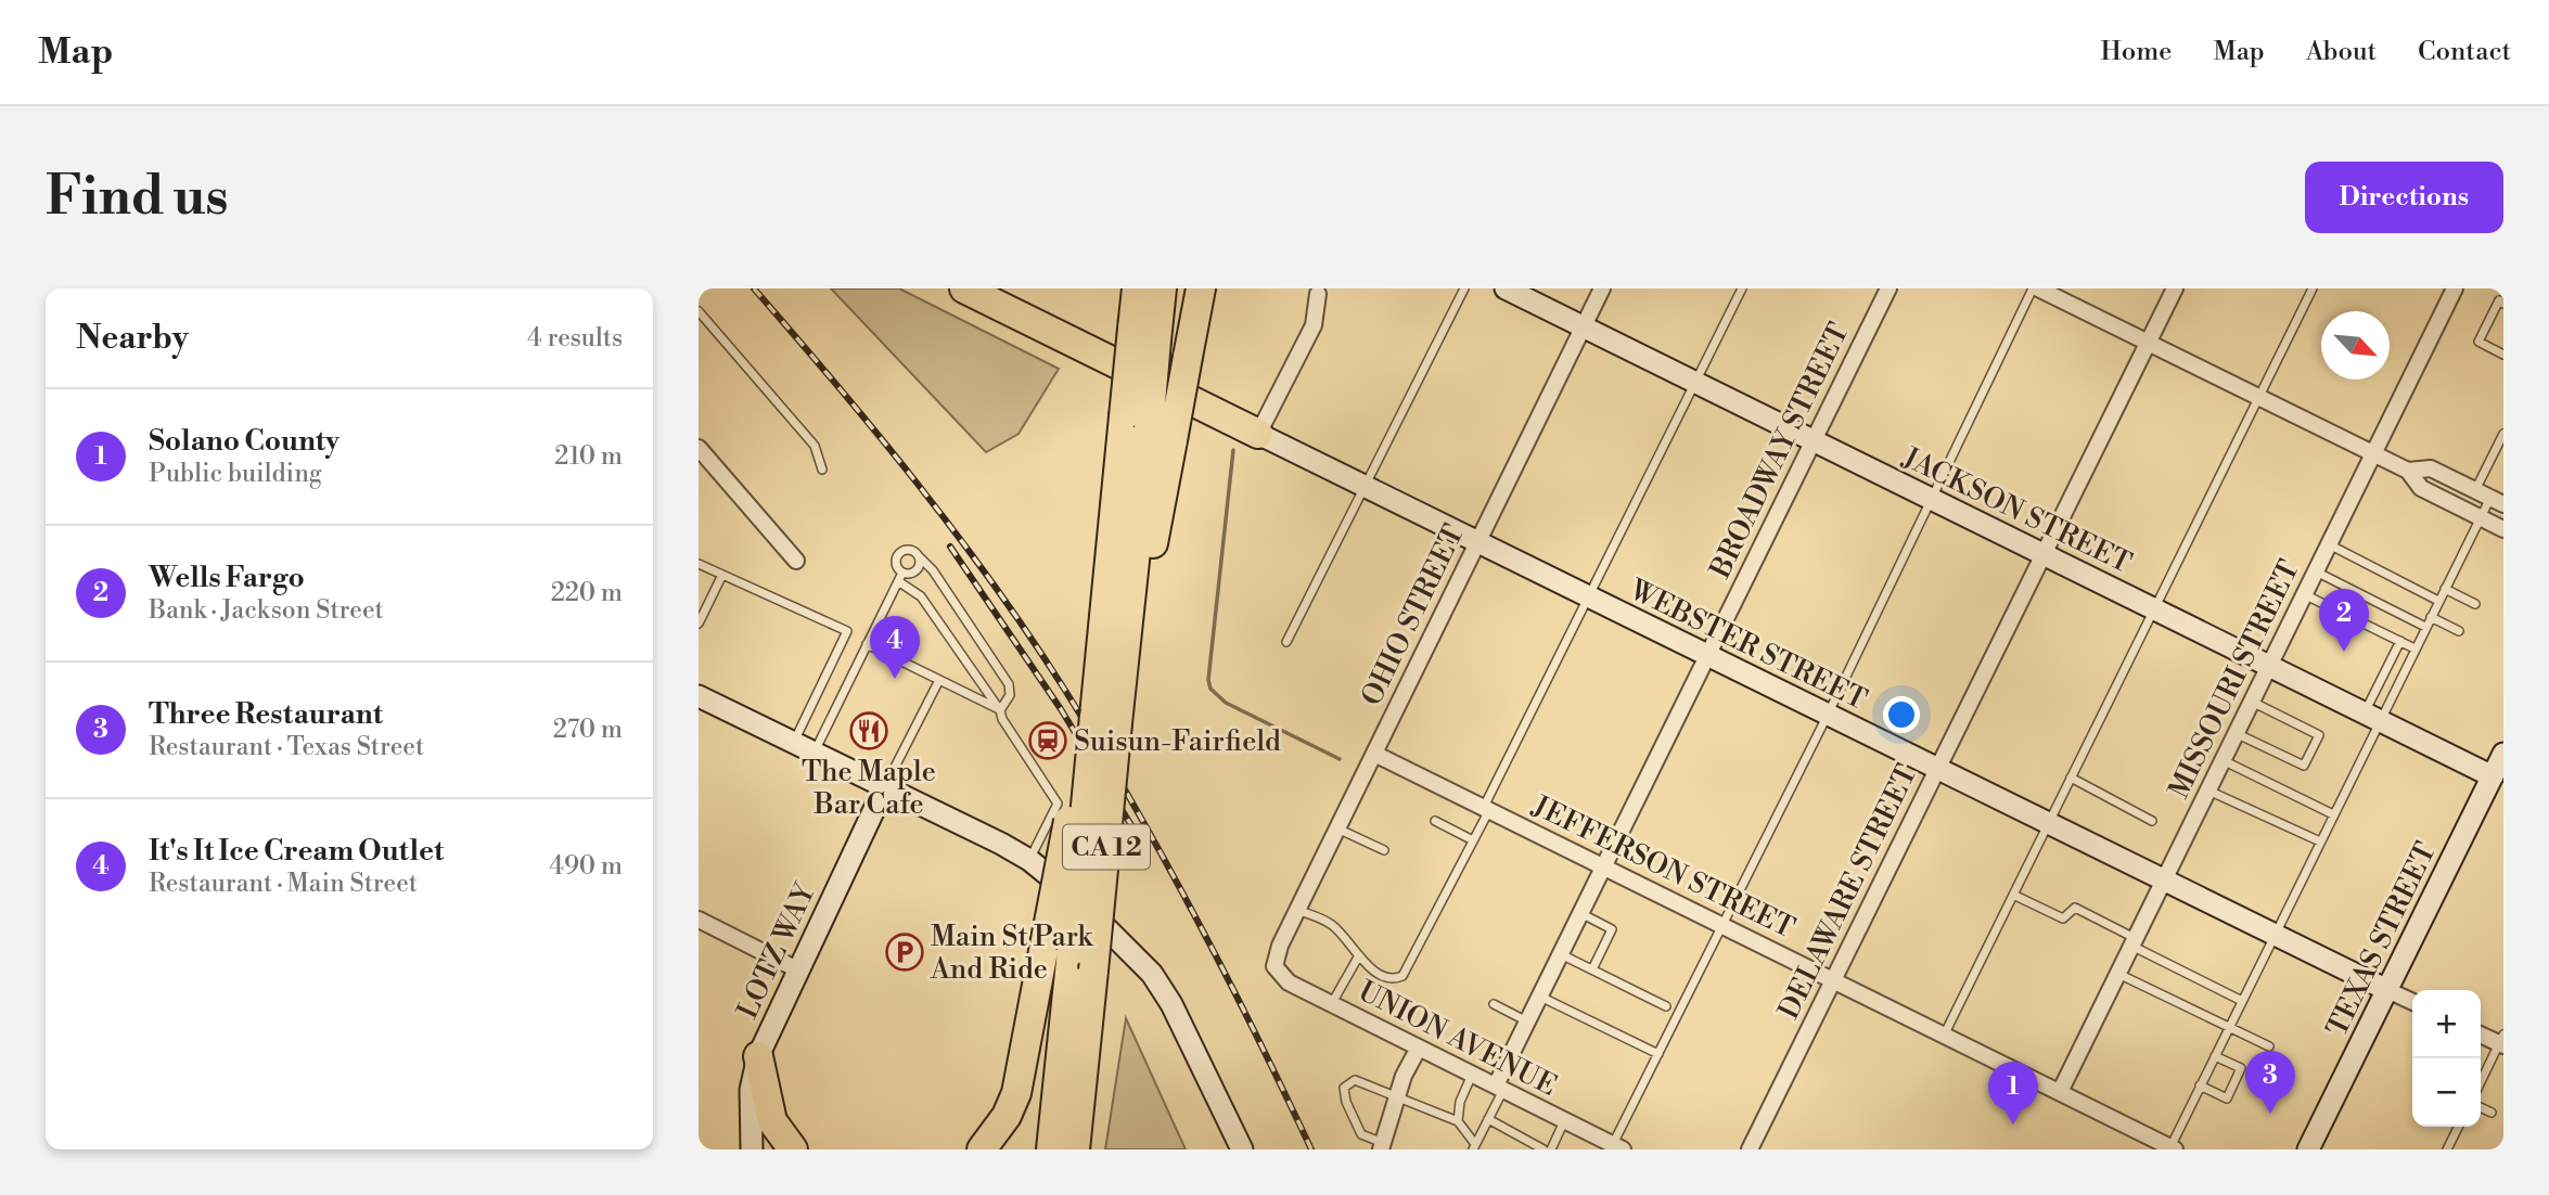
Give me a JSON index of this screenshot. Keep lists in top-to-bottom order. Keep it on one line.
{"streets":{"highway":["CA 12"],"street":["BROADWAY STREET","JACKSON STREET","OHIO STREET","WEBSTER STREET","MISSOURI STREET","JEFFERSON STREET","DELAWARE STREET","TEXAS STREET","LOTZ WAY","UNION AVENUE"]},"crossings":[["BROADWAY STREET","JACKSON STREET"],["BROADWAY STREET","WEBSTER STREET"],["BROADWAY STREET","JEFFERSON STREET"],["BROADWAY STREET","UNION AVENUE"],["JACKSON STREET","OHIO STREET"],["JACKSON STREET","MISSOURI STREET"],["JACKSON STREET","DELAWARE STREET"],["JACKSON STREET","TEXAS STREET"],["OHIO STREET","WEBSTER STREET"],["OHIO STREET","JEFFERSON STREET"],["OHIO STREET","UNION AVENUE"],["WEBSTER STREET","MISSOURI STREET"],["WEBSTER STREET","DELAWARE STREET"],["WEBSTER STREET","TEXAS STREET"],["MISSOURI STREET","JEFFERSON STREET"],["JEFFERSON STREET","DELAWARE STREET"]],"places":{"restaurant":["The Maple Bar Cafe"],"station":["Suisun-Fairfield"],"parking":["Main St Park And Ride"]},"north":"bottom right","page":{"header":"Map","nav":["Home","Map","About","Contact"],"buttons":"Directions","title":"Find us","heading":["Nearby","4 results"],"list":[{"mark":"1","name":"Solano County","note":"Public building","value":"210 m"},{"mark":"2","name":"Wells Fargo","note":"Bank · Jackson Street","value":"220 m"},{"mark":"3","name":"Three Restaurant","note":"Restaurant · Texas Street","value":"270 m"},{"mark":"4","name":"It's It Ice Cream Outlet","note":"Restaurant · Main Street","value":"490 m"}],"pins":["2","4","3","1"],"map_buttons":["+","−"]}}
